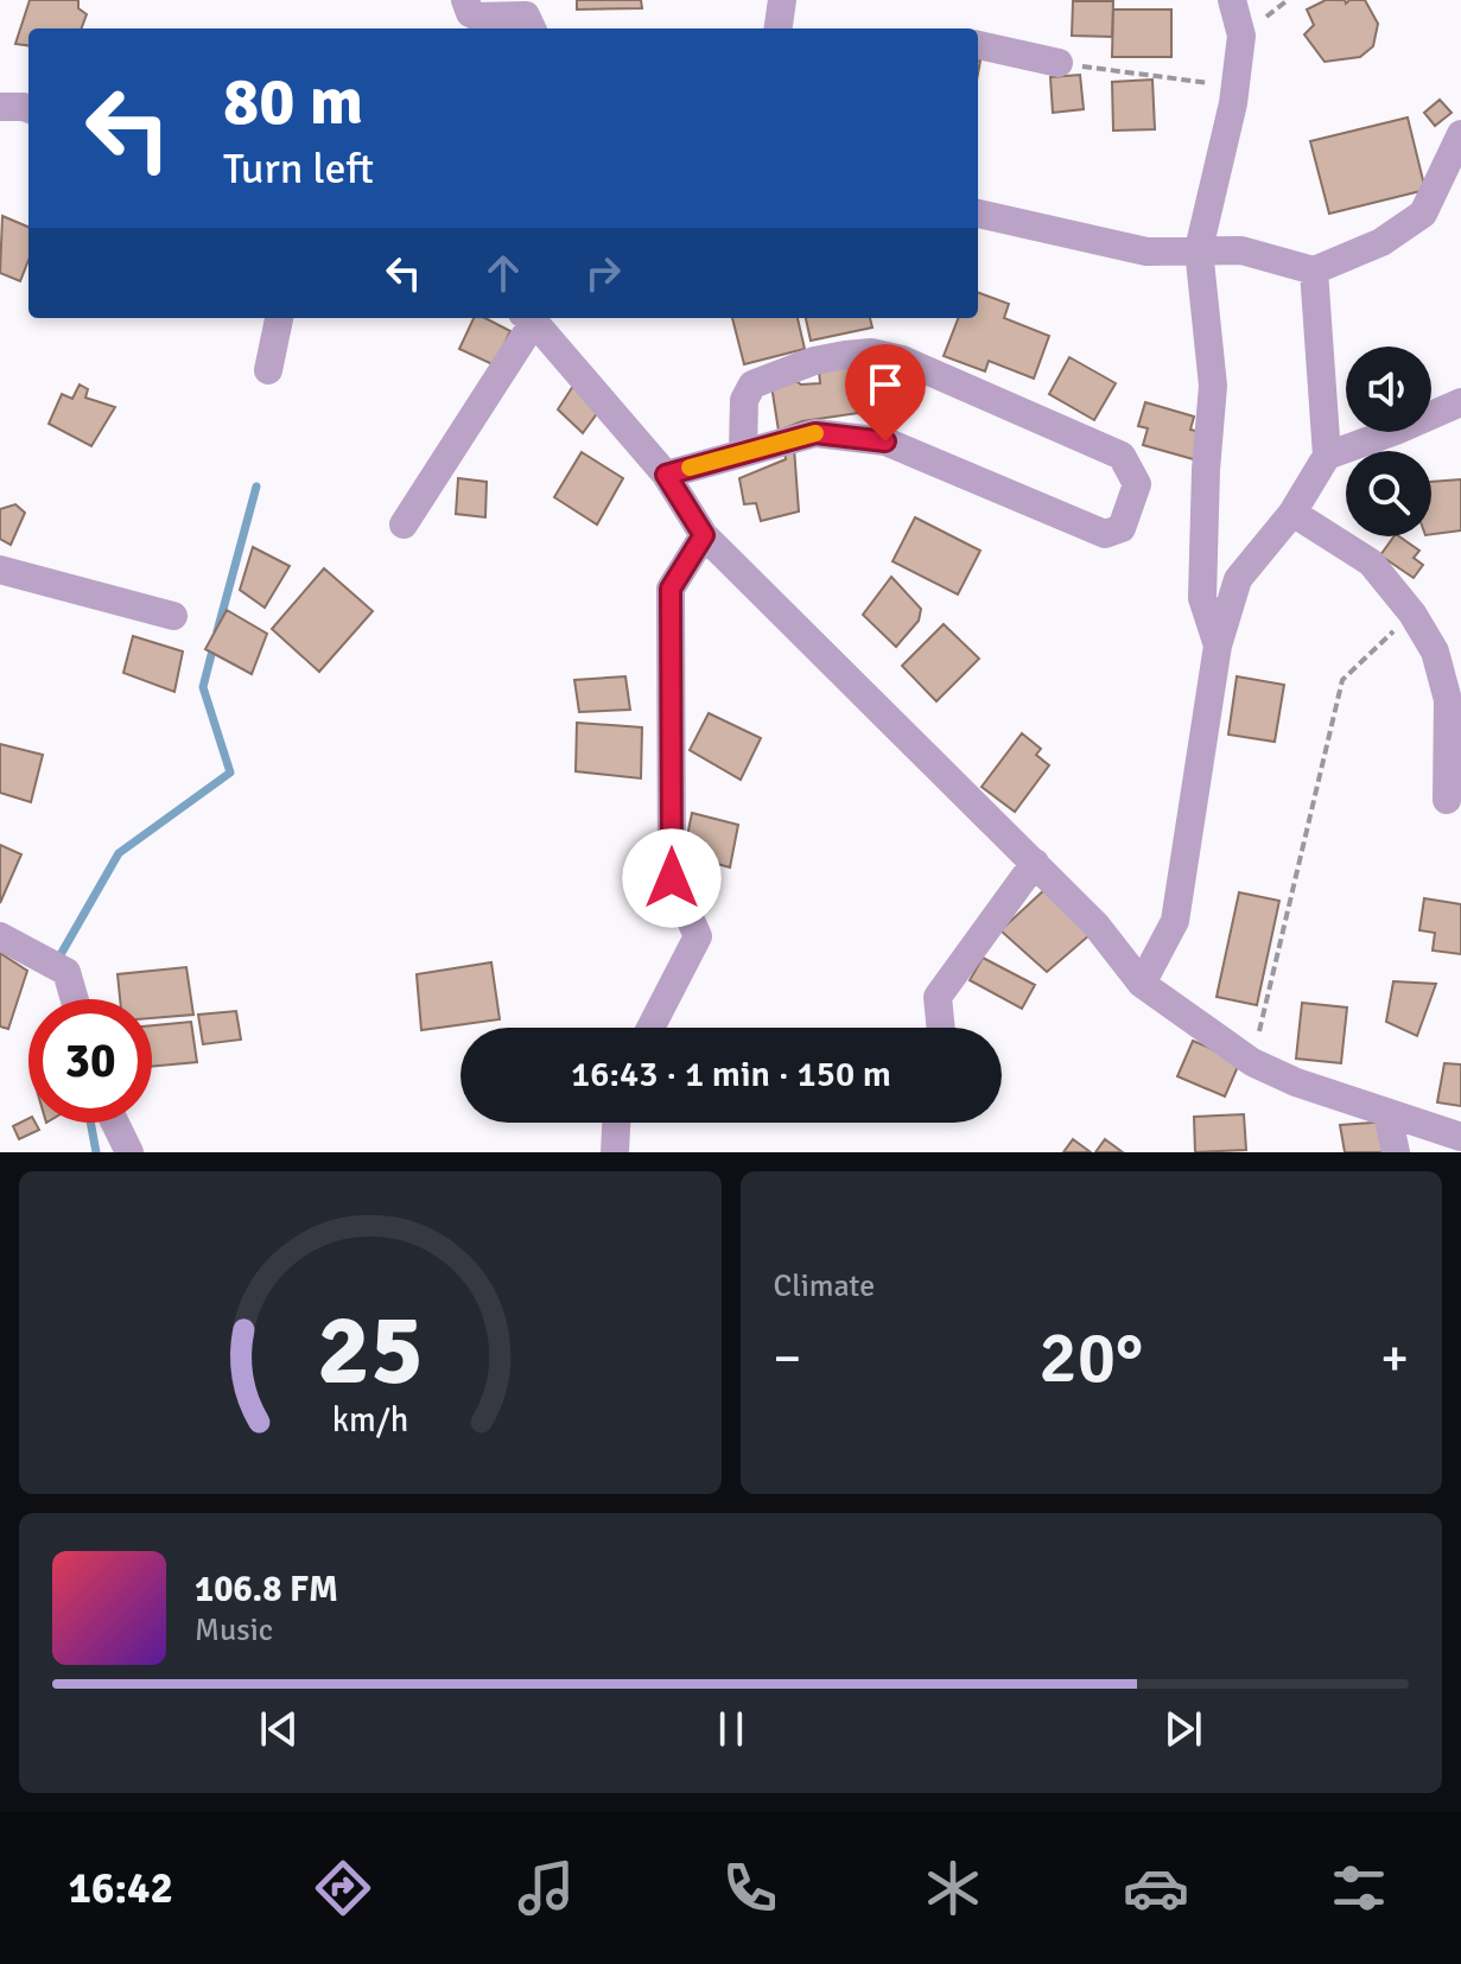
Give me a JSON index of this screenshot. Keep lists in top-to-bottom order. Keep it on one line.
{"page":{"turn":["80 m","Turn left"],"limit":"30","trip":"16:43 · 1 min · 150 m","tile":"Climate","heat":["−","20°","+"],"song":["106.8 FM","Music"],"tabs":"16:42","gauge":["25","km/h"]}}
